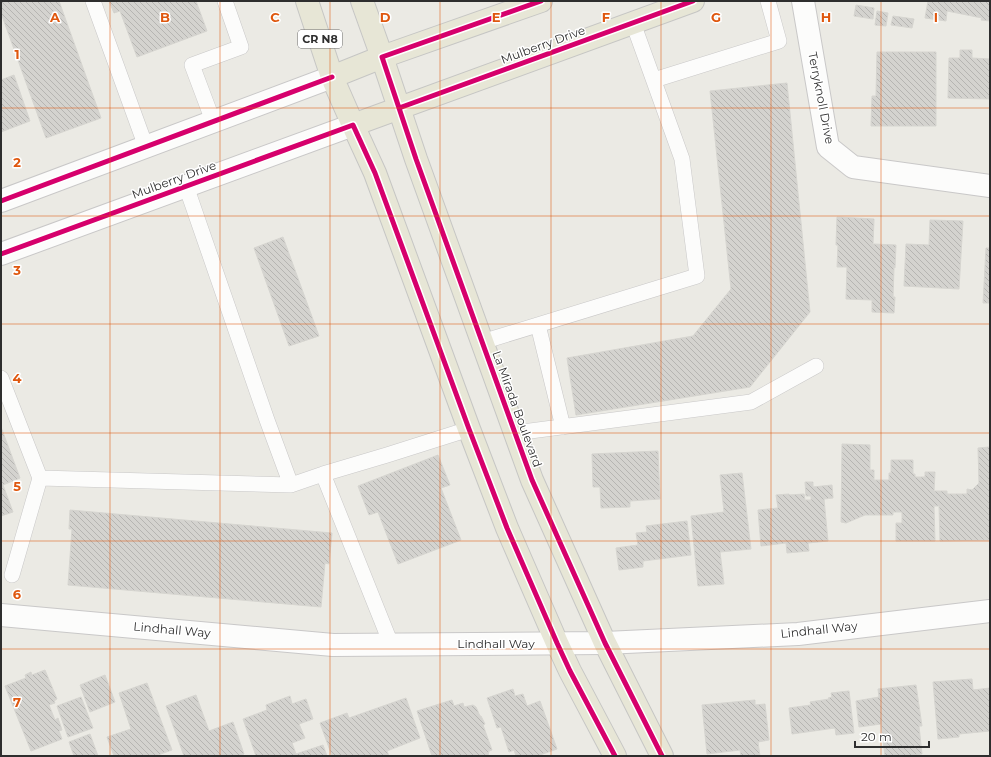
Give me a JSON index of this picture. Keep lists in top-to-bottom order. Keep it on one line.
{"streets":{"main road":["CR N8","Mulberry Drive","La Mirada Boulevard"],"street":["Terryknoll Drive","Lindhall Way"]},"crossings":[["CR N8","Mulberry Drive"],["CR N8","Lindhall Way"],["Mulberry Drive","La Mirada Boulevard"],["La Mirada Boulevard","Lindhall Way"]],"scale_bar":"20 m","grid":{"columns":["A","B","C","D","E","F","G","H","I"],"rows":["1","2","3","4","5","6","7"]}}
